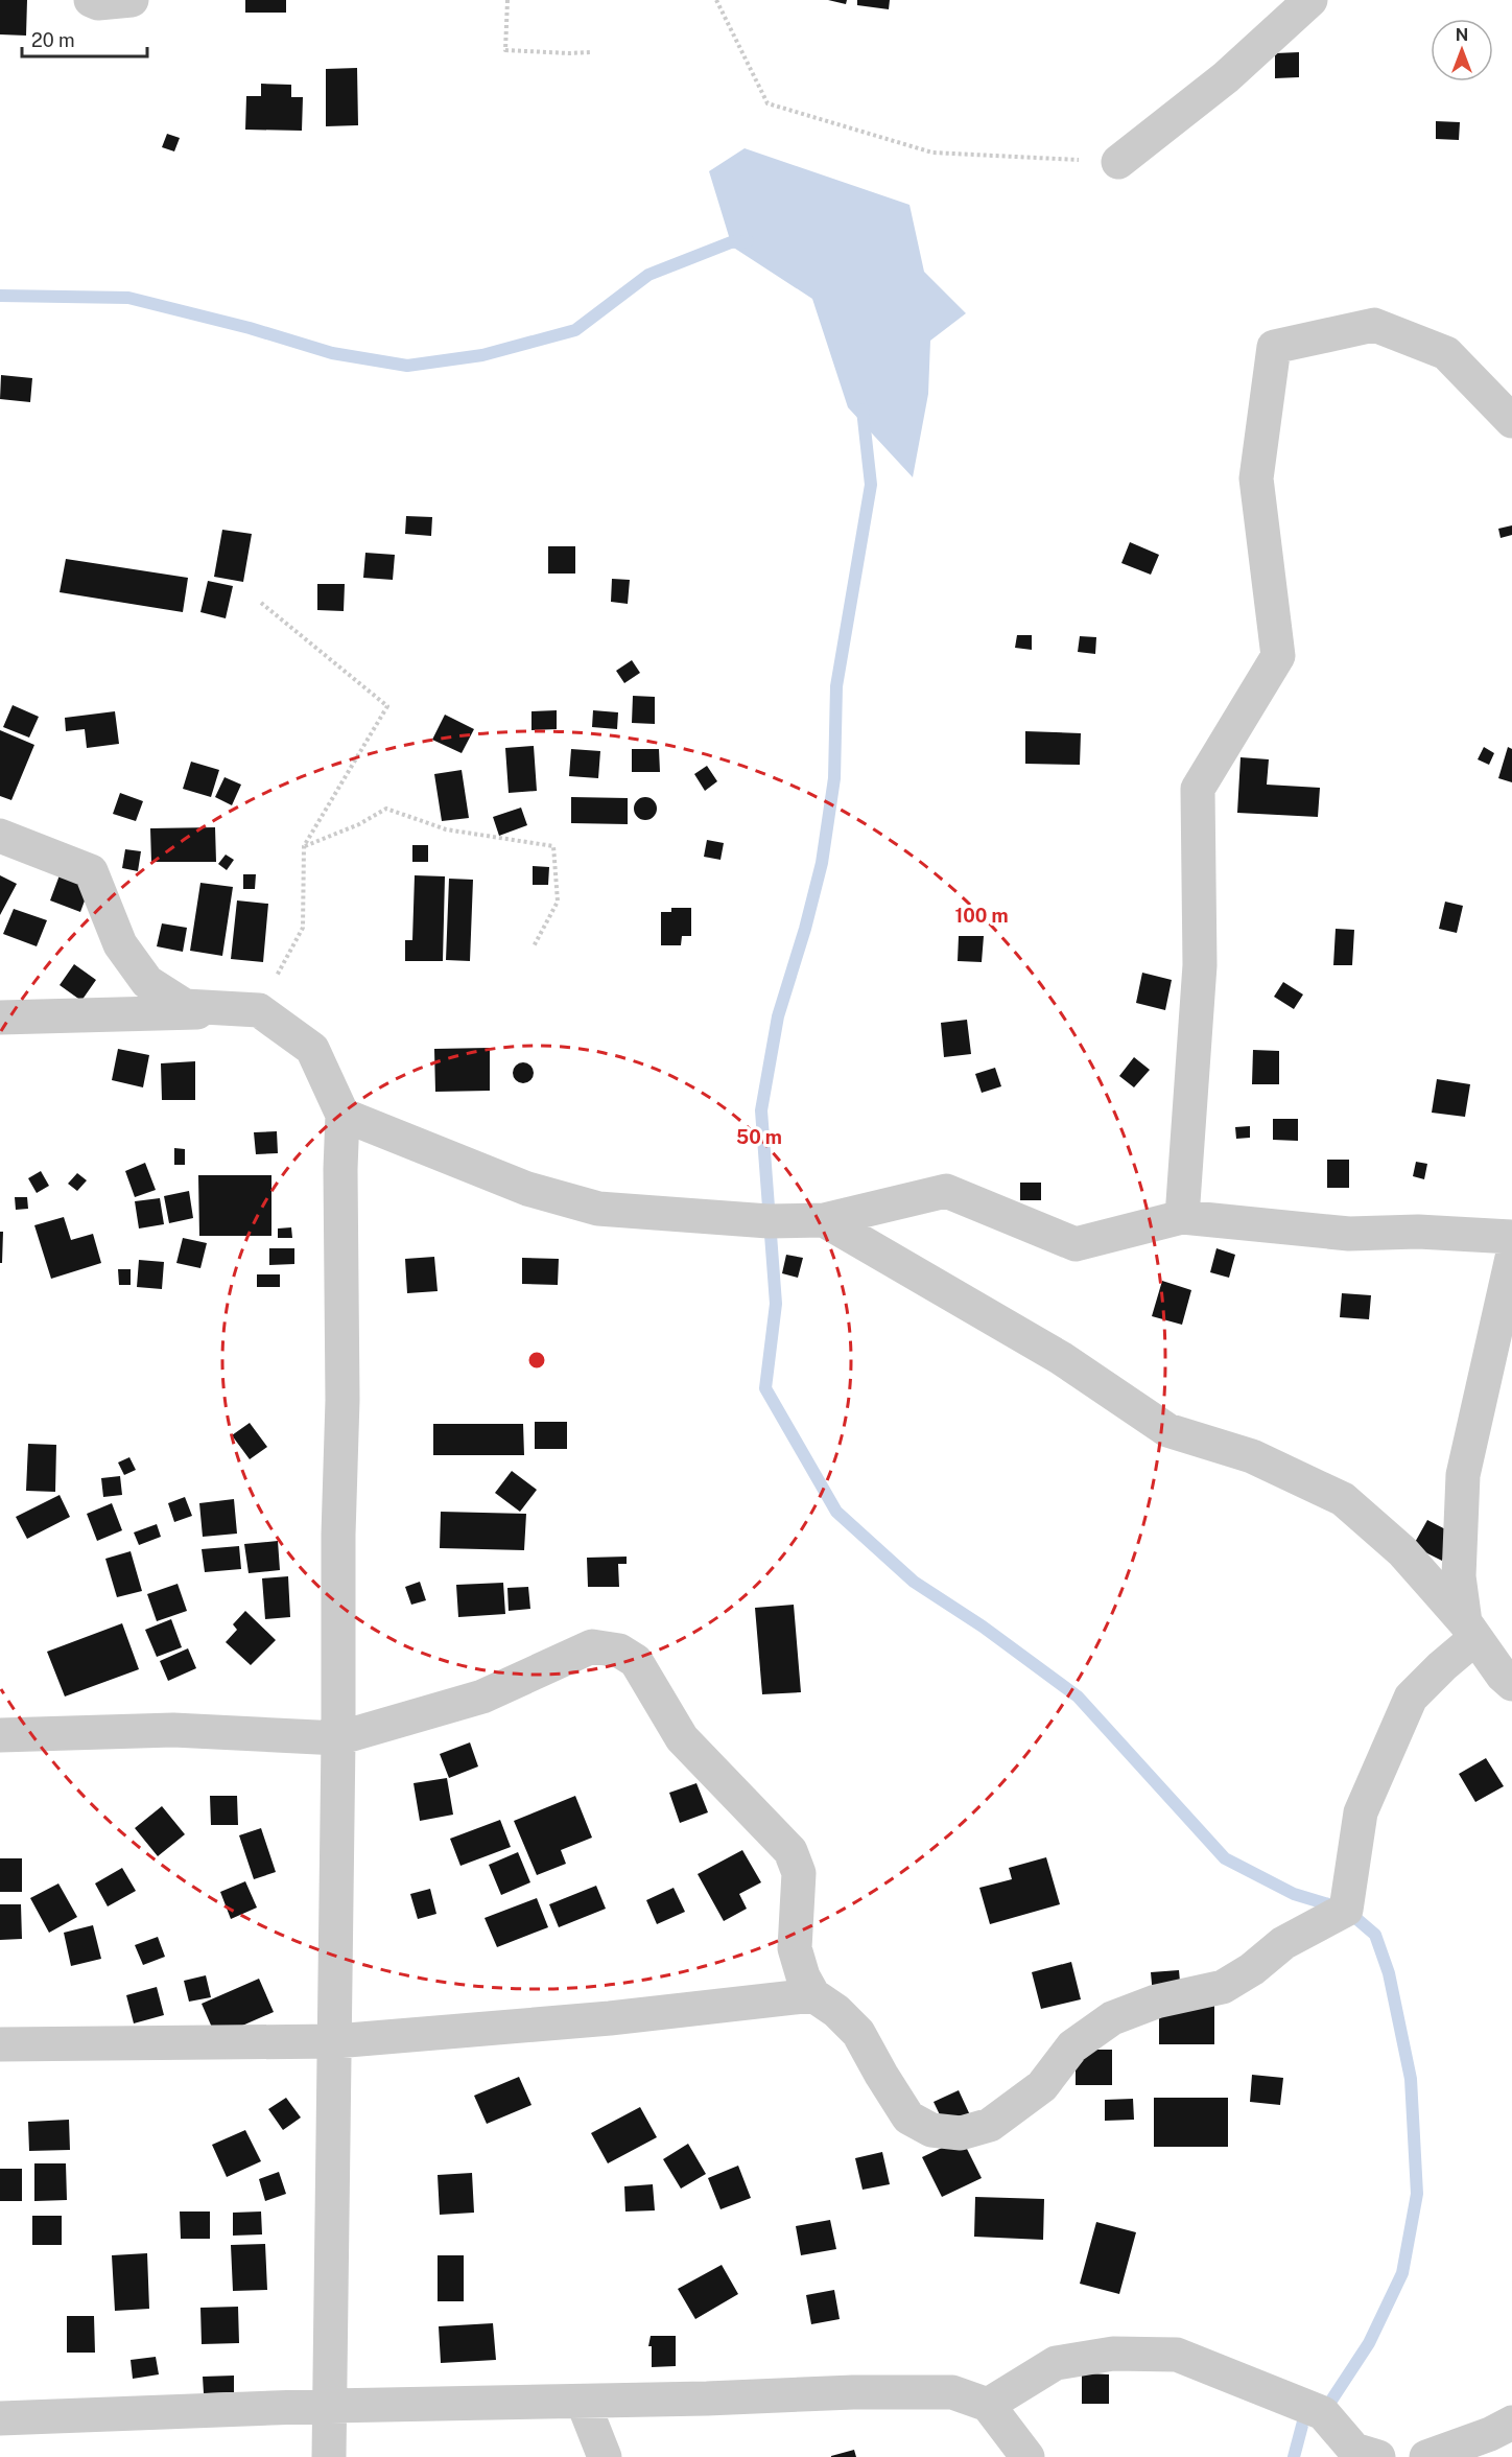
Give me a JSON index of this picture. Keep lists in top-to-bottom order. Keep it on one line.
{"scale_bar":"20 m","north":"top","rings":["100 m","50 m"]}
